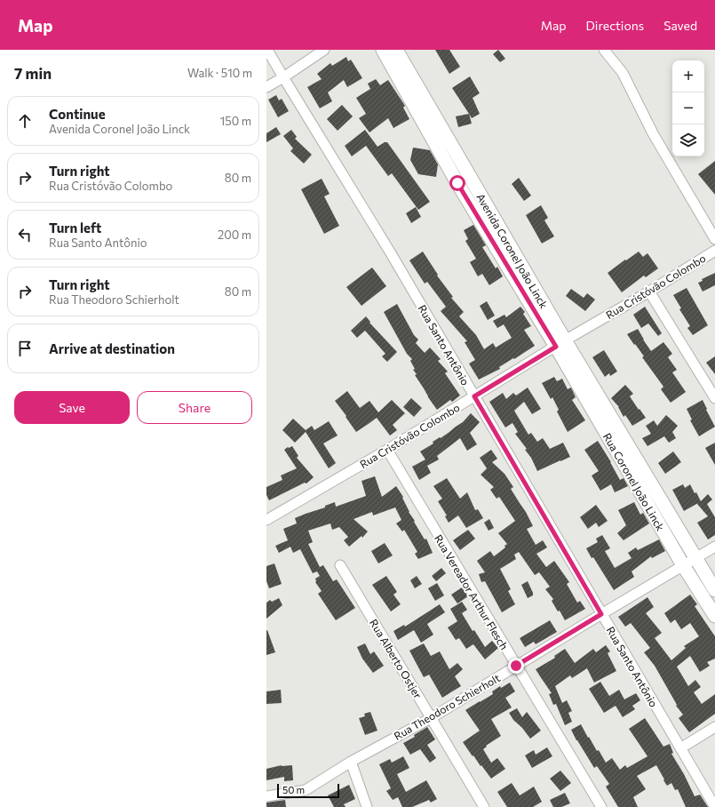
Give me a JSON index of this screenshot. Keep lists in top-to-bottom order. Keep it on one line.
{"streets":{"main road":["Avenida Coronel João Linck","Rua Coronel João Linck"],"street":["Rua Cristóvão Colombo","Rua Santo Antônio","Rua Vereador Arthur Flesch","Rua Alberto Ostjer","Rua Theodoro Schierholt"]},"crossings":[["Avenida Coronel João Linck","Rua Cristóvão Colombo"],["Avenida Coronel João Linck","Rua Coronel João Linck"],["Rua Cristóvão Colombo","Rua Santo Antônio"],["Rua Cristóvão Colombo","Rua Coronel João Linck"],["Rua Cristóvão Colombo","Rua Vereador Arthur Flesch"],["Rua Santo Antônio","Rua Theodoro Schierholt"],["Rua Coronel João Linck","Rua Theodoro Schierholt"],["Rua Vereador Arthur Flesch","Rua Theodoro Schierholt"],["Rua Alberto Ostjer","Rua Theodoro Schierholt"]],"scale_bar":"50 m","page":{"header":"Map","nav":["Map","Directions","Saved"],"heading":["7 min","Walk · 510 m"],"map_buttons":["+","−"],"list":[["Continue","Avenida Coronel João Linck","150 m"],["Turn right","Rua Cristóvão Colombo","80 m"],["Turn left","Rua Santo Antônio","200 m"],["Turn right","Rua Theodoro Schierholt","80 m"],"Arrive at destination"],"buttons":["Save","Share"],"scale":"50 m"}}
